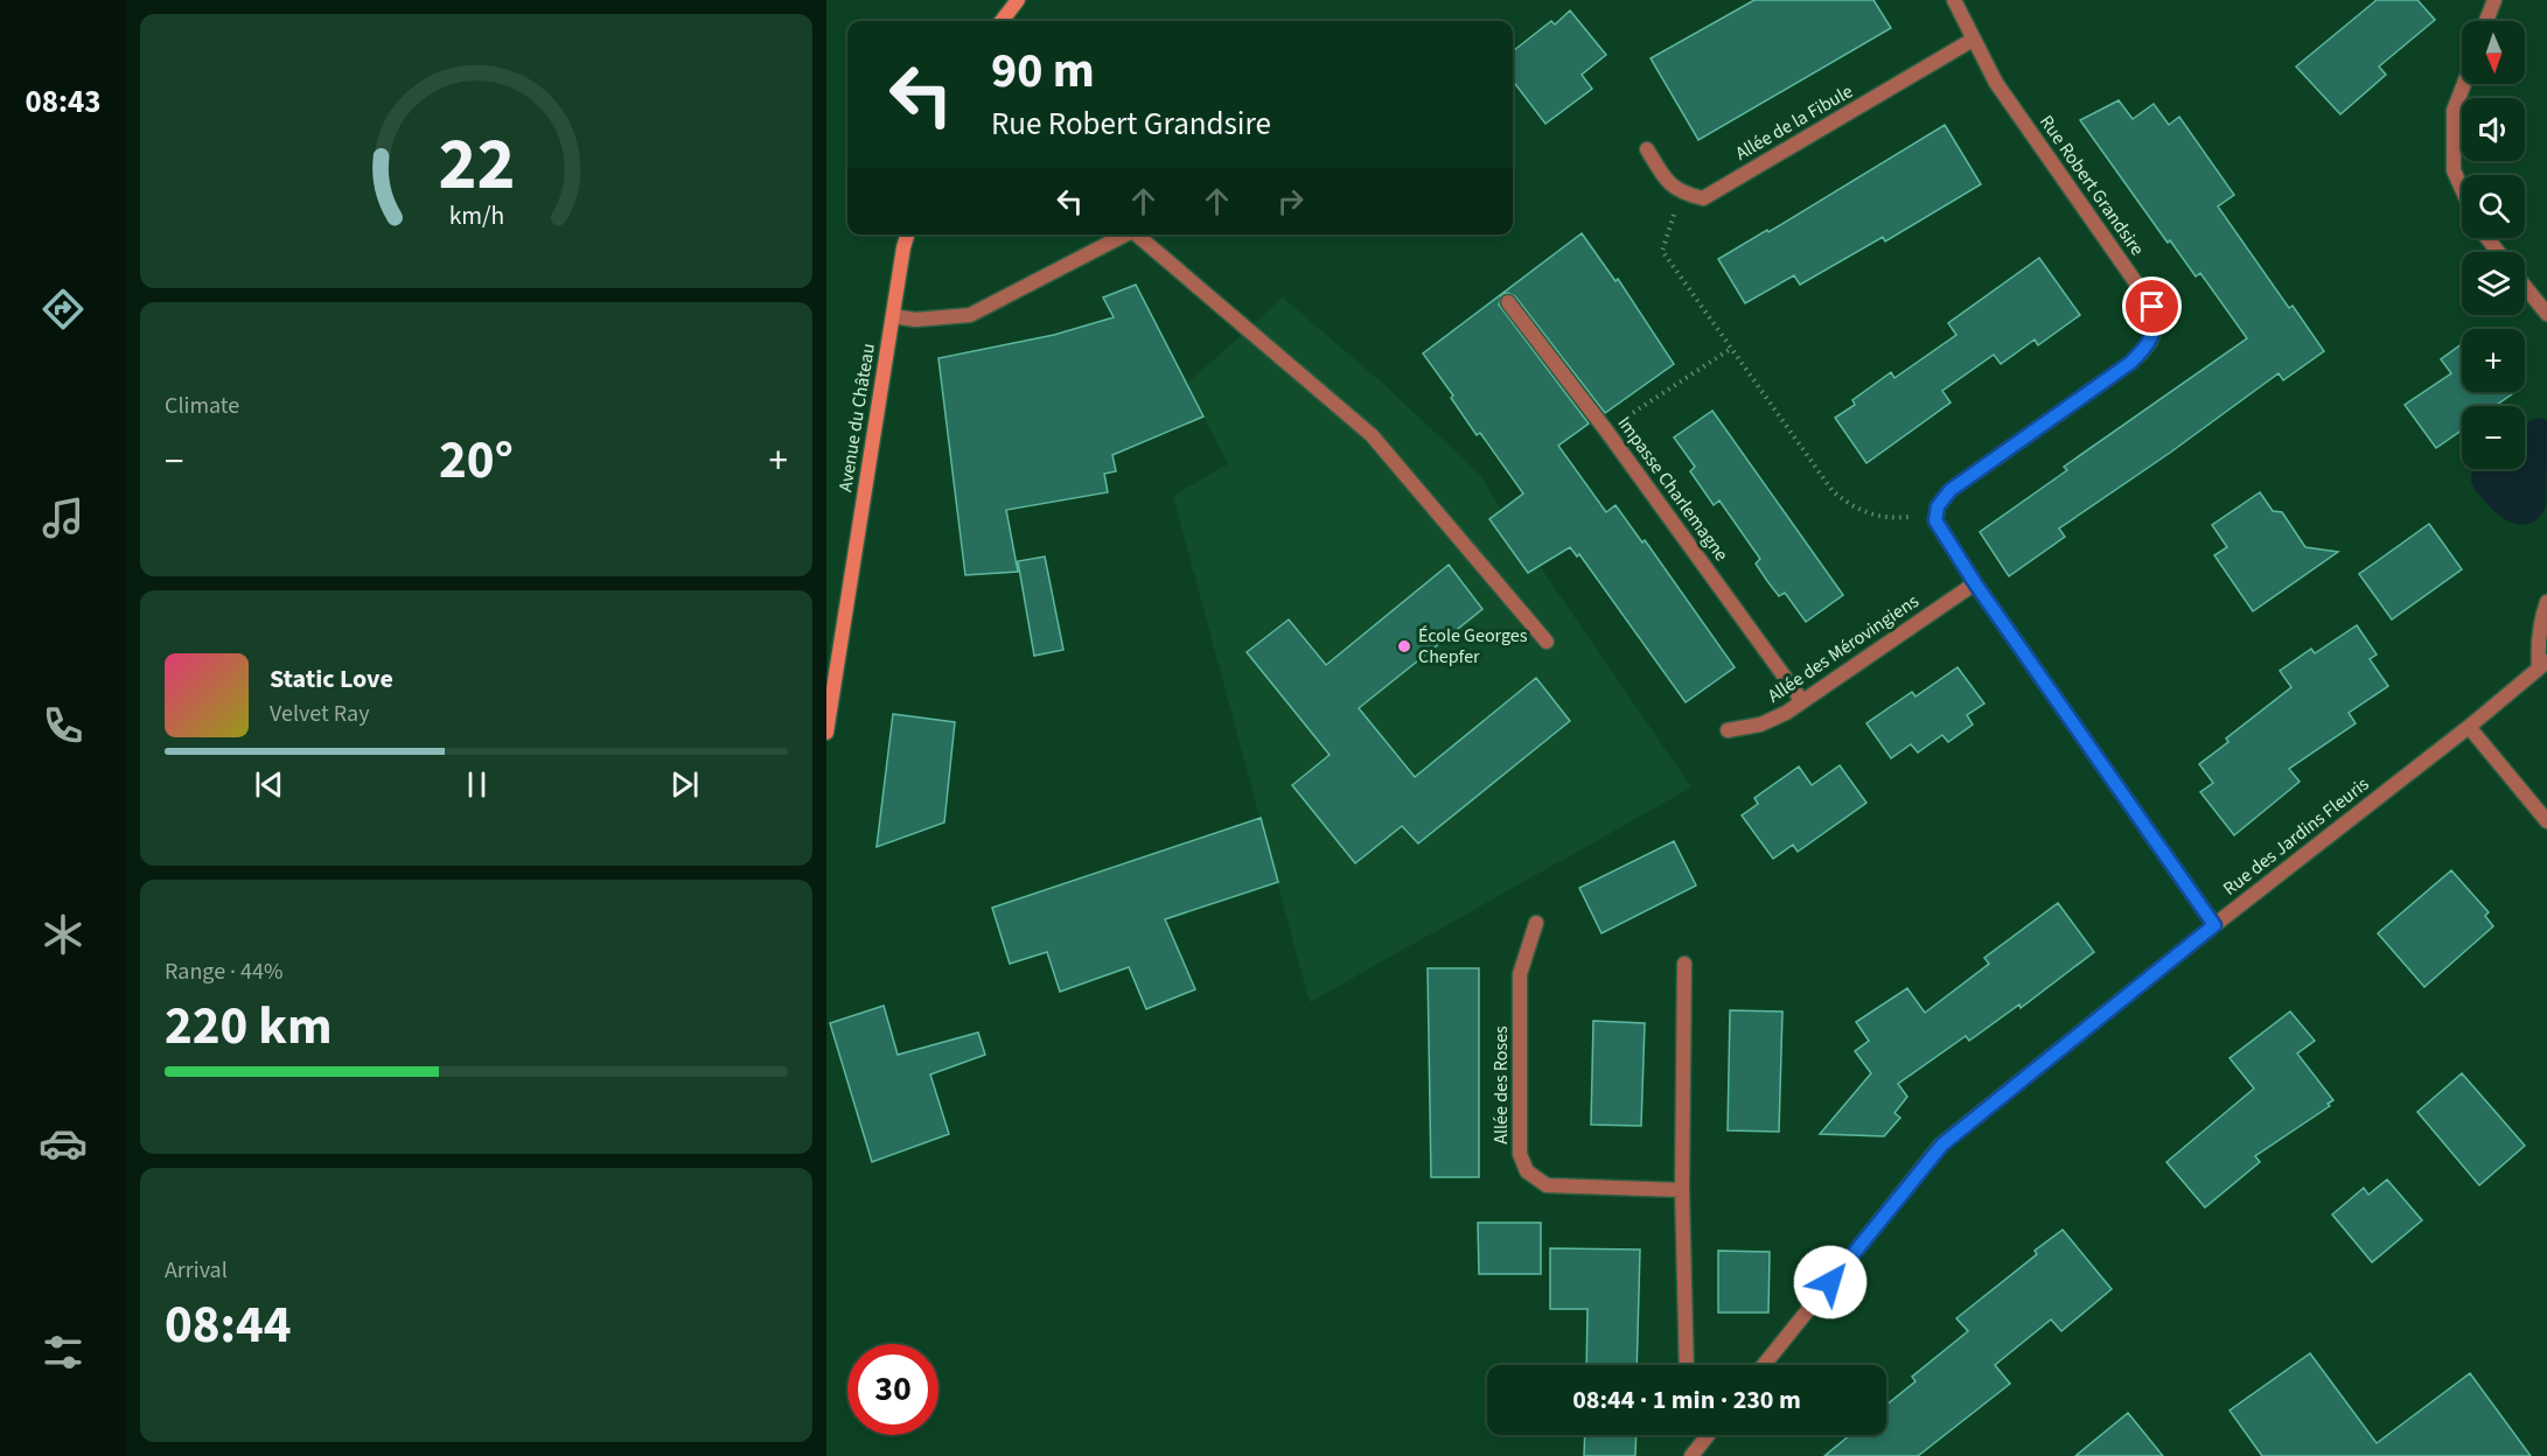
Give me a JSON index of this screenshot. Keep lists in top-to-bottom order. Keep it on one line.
{"streets":{"main road":["Avenue du Château"],"street":["Allée de la Fibule","Rue Robert Grandsire","Impasse Charlemagne","Allée des Mérovingiens","Rue des Jardins Fleuris","Allée des Roses"]},"crossings":[["Allée de la Fibule","Rue Robert Grandsire"],["Impasse Charlemagne","Allée des Mérovingiens"]],"places":["École Georges Chepfer"],"north":"bottom","page":{"tabs":"08:43","map_buttons":["+","−"],"turn":["90 m","Rue Robert Grandsire"],"tile":["Climate",["Range · 44%","220 km"],["Arrival","08:44"]],"heat":["−","20°","+"],"song":["Static Love","Velvet Ray"],"limit":"30","trip":"08:44 · 1 min · 230 m","gauge":["22","km/h"]}}
